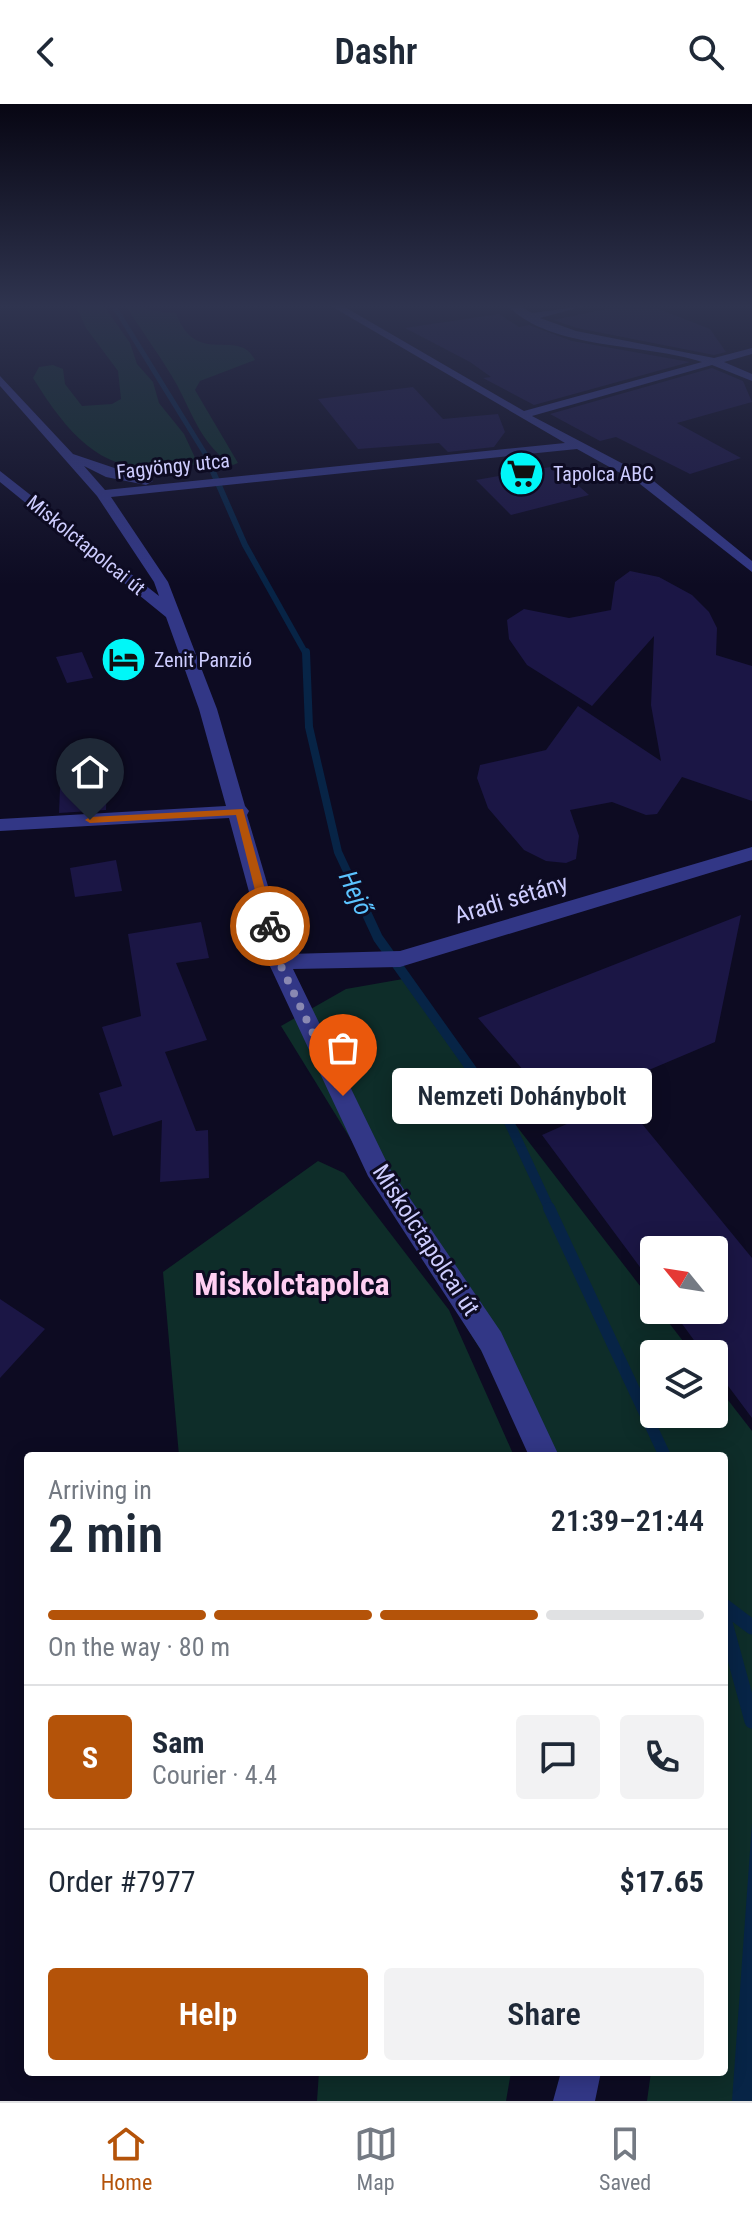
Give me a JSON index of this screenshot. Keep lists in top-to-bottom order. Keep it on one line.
{"streets":{"street":["Fagyöngy utca","Miskolctapolcai út","Aradi sétány"]},"crossings":[["Fagyöngy utca","Miskolctapolcai út"],["Miskolctapolcai út","Aradi sétány"]],"districts":["Miskolctapolca"],"water":["Hejő"],"places":{"supermarket":["Tapolca ABC"],"hotel":["Zenit Panzió"],"other":["Nemzeti Dohánybolt"]},"north":"top left","page":{"header":"Dashr","bubble":"Nemzeti Dohánybolt","heading":["2 min","Arriving in","21:39–21:44"],"panel":["Sam","Courier · 4.4","Order #7977","$17.65"],"bar":"On the way · 80 m","round":"S","buttons":["Help","Share"],"tabs":["Home","Map","Saved"]}}
